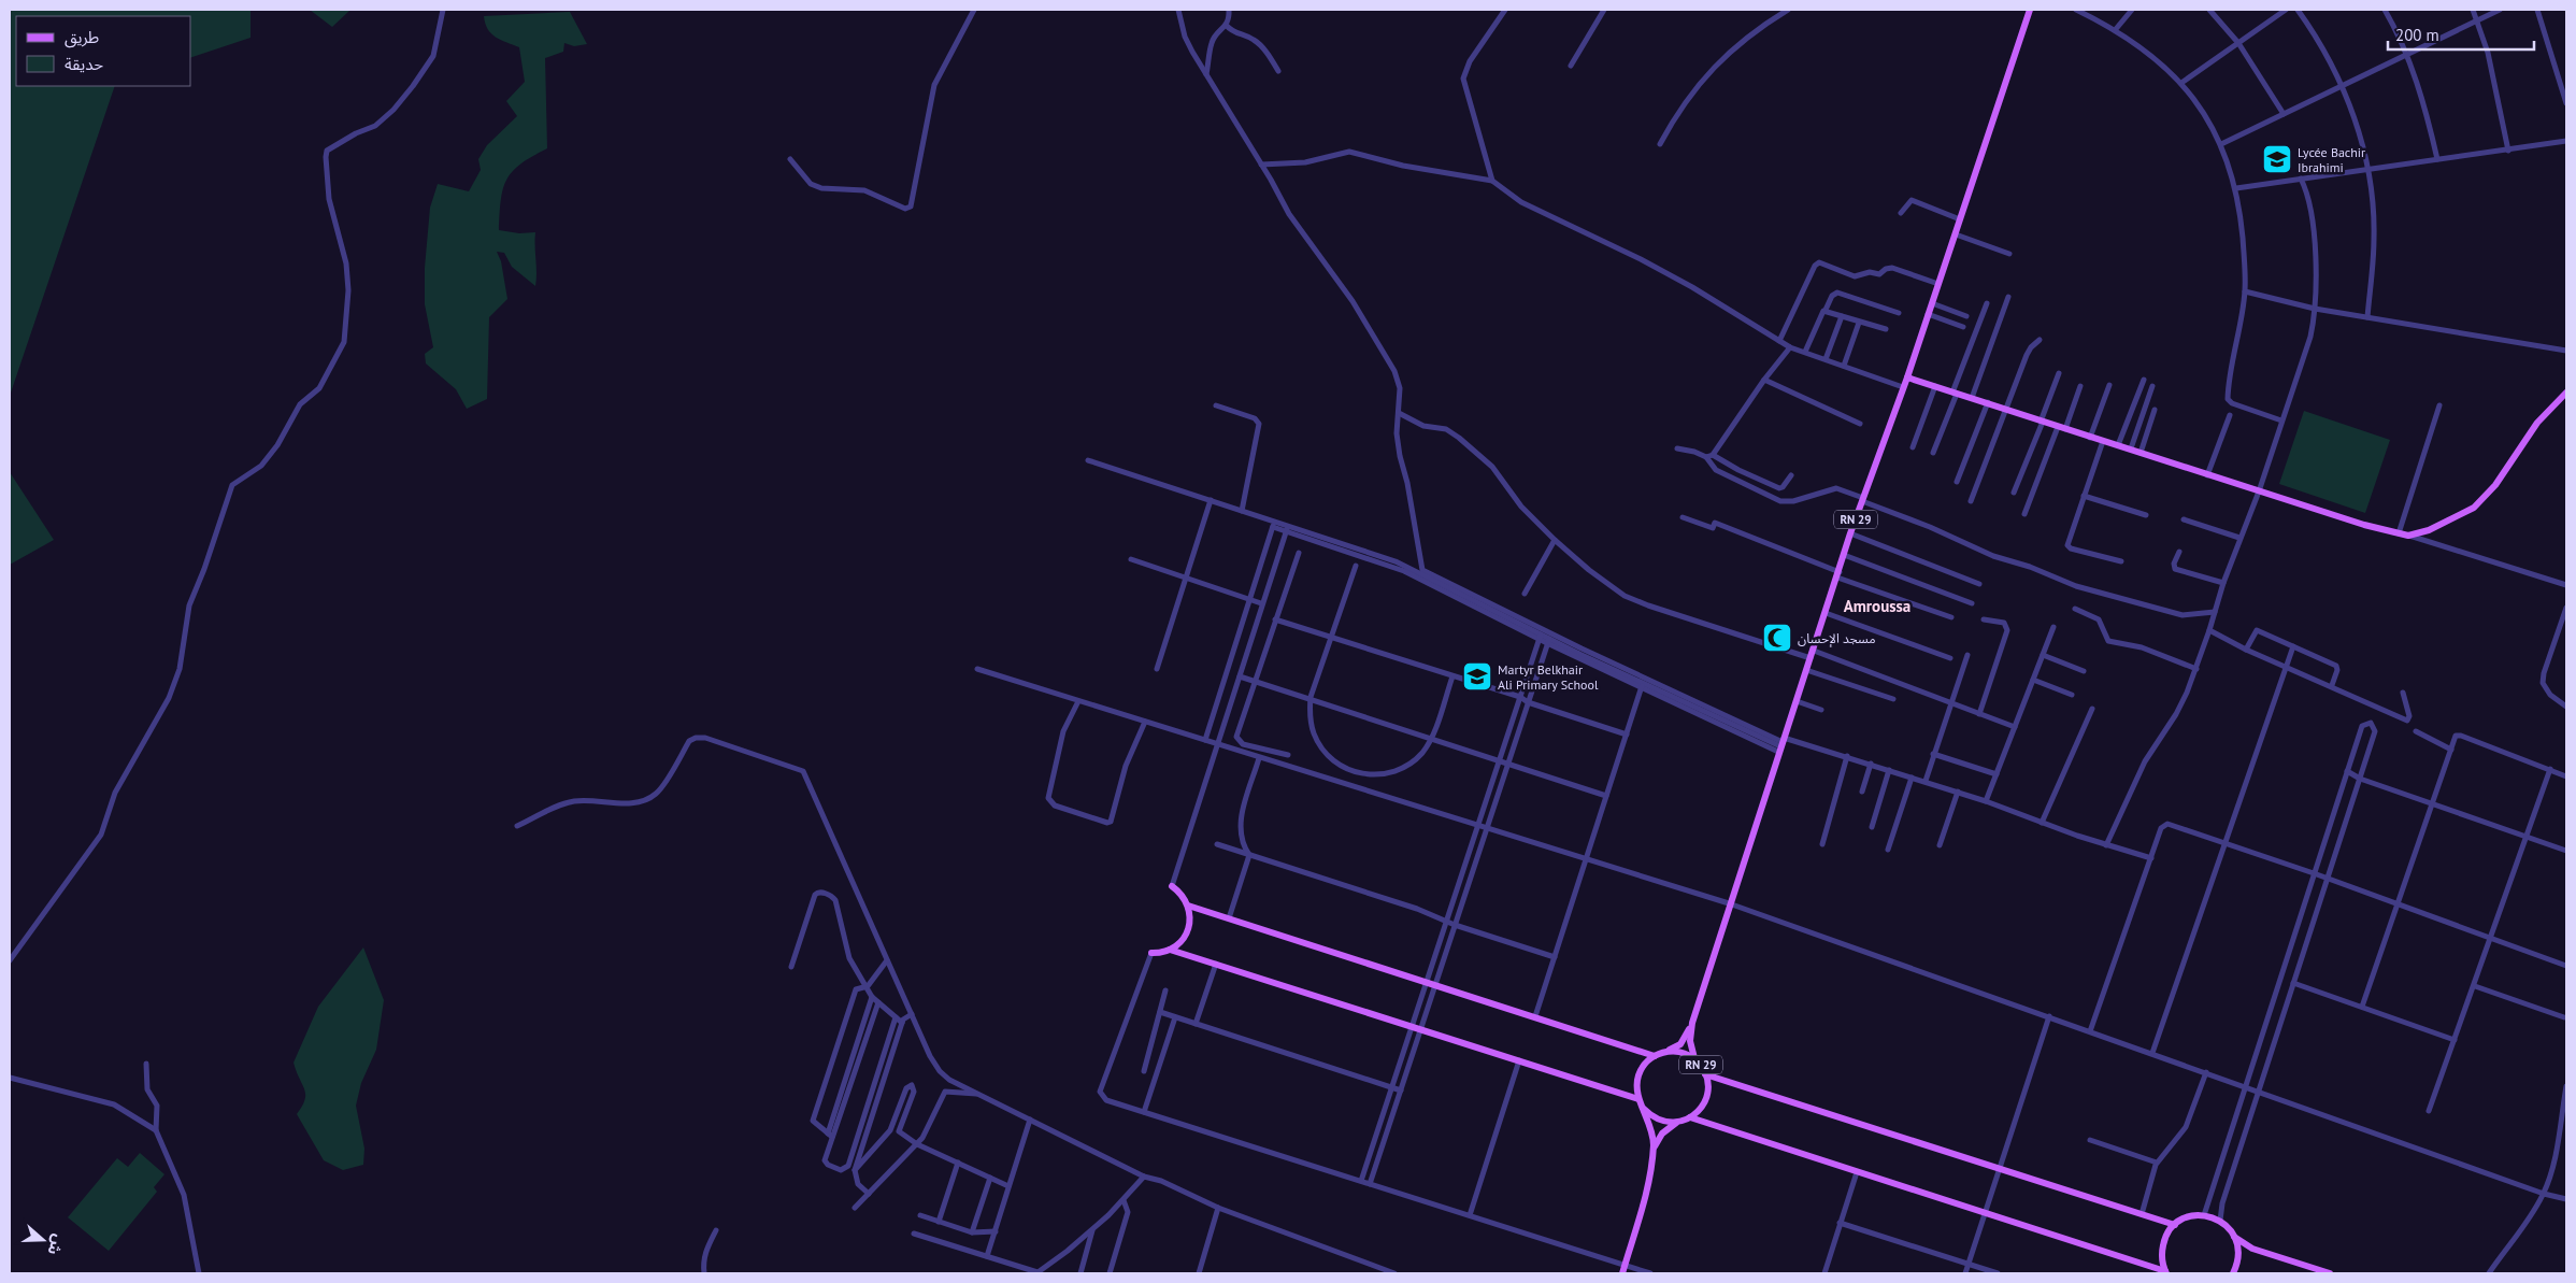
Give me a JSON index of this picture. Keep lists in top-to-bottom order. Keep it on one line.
{"streets":{"main road":["RN 29"]},"districts":["Amroussa"],"places":{"school or university":["Lycée Bachir Ibrahimi","Martyr Belkhair Ali Primary School"],"mosque":["مسجد الإحسان"]},"legend":["طريق","حديقة"],"scale_bar":"200 m","north":"right"}
